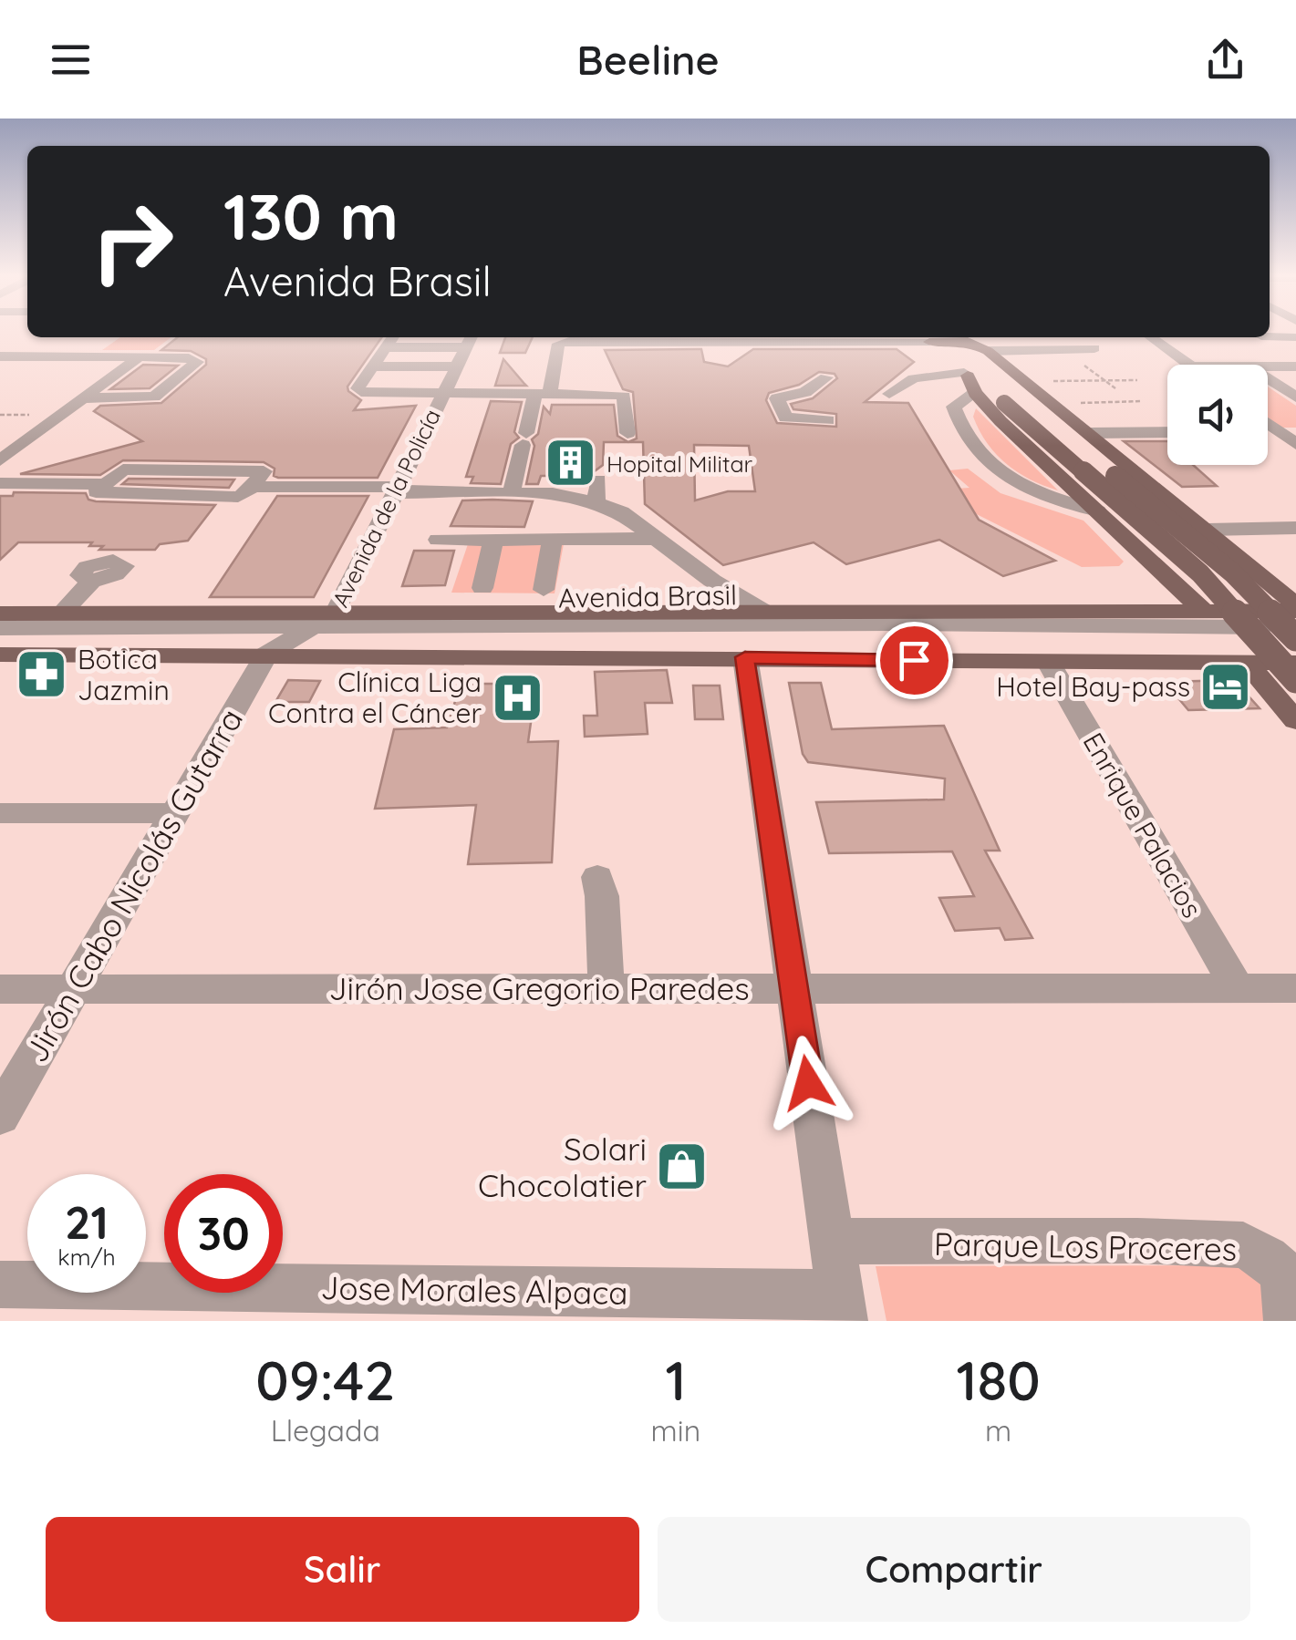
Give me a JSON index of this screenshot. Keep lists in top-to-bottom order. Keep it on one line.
{"streets":{"main road":["Avenida Brasil"],"street":["Avenida de la Policía","Enrique Palacios","Jirón Cabo Nicolás Gutarra","Jirón Jose Gregorio Paredes","Parque Los Proceres","Jose Morales Alpaca"]},"crossings":[["Avenida de la Policía","Avenida Brasil"],["Avenida de la Policía","Jirón Cabo Nicolás Gutarra"],["Avenida Brasil","Enrique Palacios"],["Avenida Brasil","Jirón Cabo Nicolás Gutarra"],["Enrique Palacios","Jirón Jose Gregorio Paredes"],["Jirón Cabo Nicolás Gutarra","Jirón Jose Gregorio Paredes"]],"places":{"building":["Hopital Militar"],"pharmacy":["Botica Jazmin"],"hotel":["Hotel Bay-pass"],"hospital":["Clínica Liga Contra el Cáncer"],"shop":["Solari Chocolatier"]},"page":{"header":"Beeline","turn":["130 m","Avenida Brasil"],"speed":"21 km/h","limit":"30","eta":["09:42","Llegada","1","min","180","m"],"buttons":["Salir","Compartir"]}}
